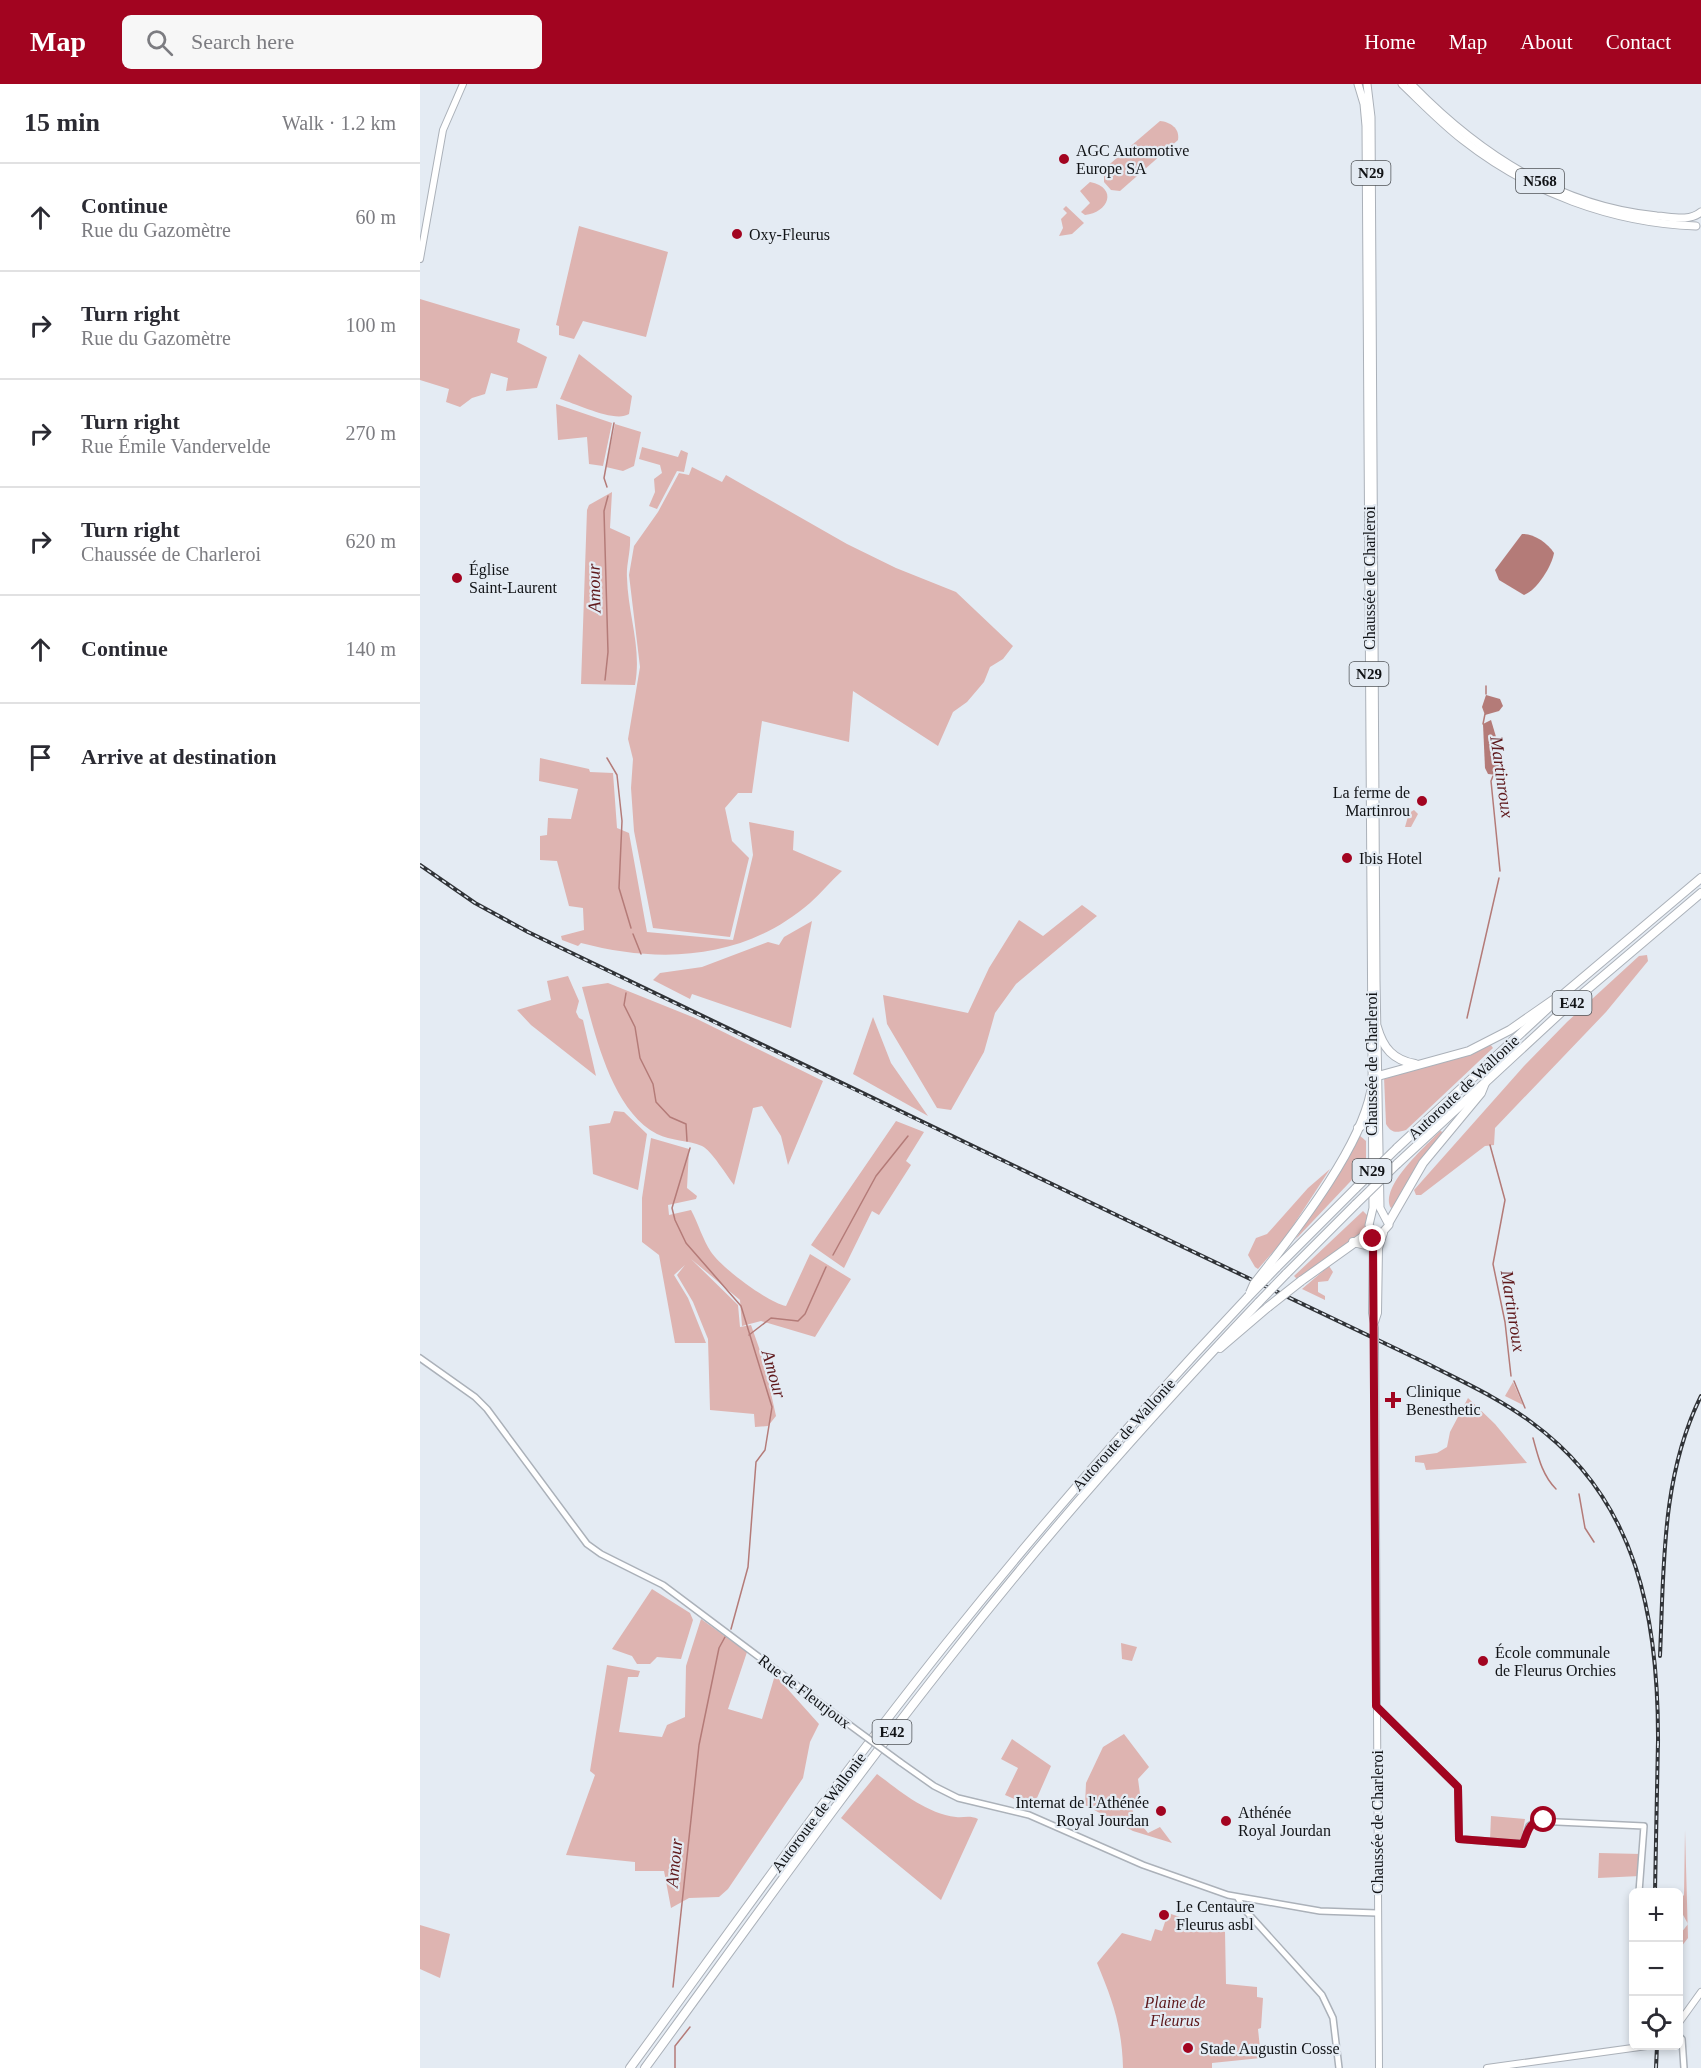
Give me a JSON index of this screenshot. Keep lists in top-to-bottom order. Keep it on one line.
{"streets":{"highway":["E42","Autoroute de Wallonie"],"main road":["N29","N568","Chaussée de Charleroi"],"street":["Rue de Fleurjoux"]},"crossings":[["N29","Chaussée de Charleroi"],["Chaussée de Charleroi","Rue de Fleurjoux"]],"water":["Amour","Martinroux"],"parks":["Plaine de Fleurus"],"places":{"other":["AGC Automotive Europe SA","Oxy-Fleurus","Église Saint-Laurent","La ferme de Martinrou","Ibis Hotel","École communale de Fleurus Orchies","Internat de l'Athénée Royal Jourdan","Athénée Royal Jourdan","Le Centaure Fleurus asbl","Stade Augustin Cosse"],"health":["Clinique Benesthetic"]},"page":{"header":"Map","search":"Search here","nav":["Home","Map","About","Contact"],"heading":["15 min","Walk · 1.2 km"],"list":[["Continue","Rue du Gazomètre","60 m"],["Turn right","Rue du Gazomètre","100 m"],["Turn right","Rue Émile Vandervelde","270 m"],["Turn right","Chaussée de Charleroi","620 m"],["Continue","140 m"],"Arrive at destination"],"map_buttons":["+","−"]}}
